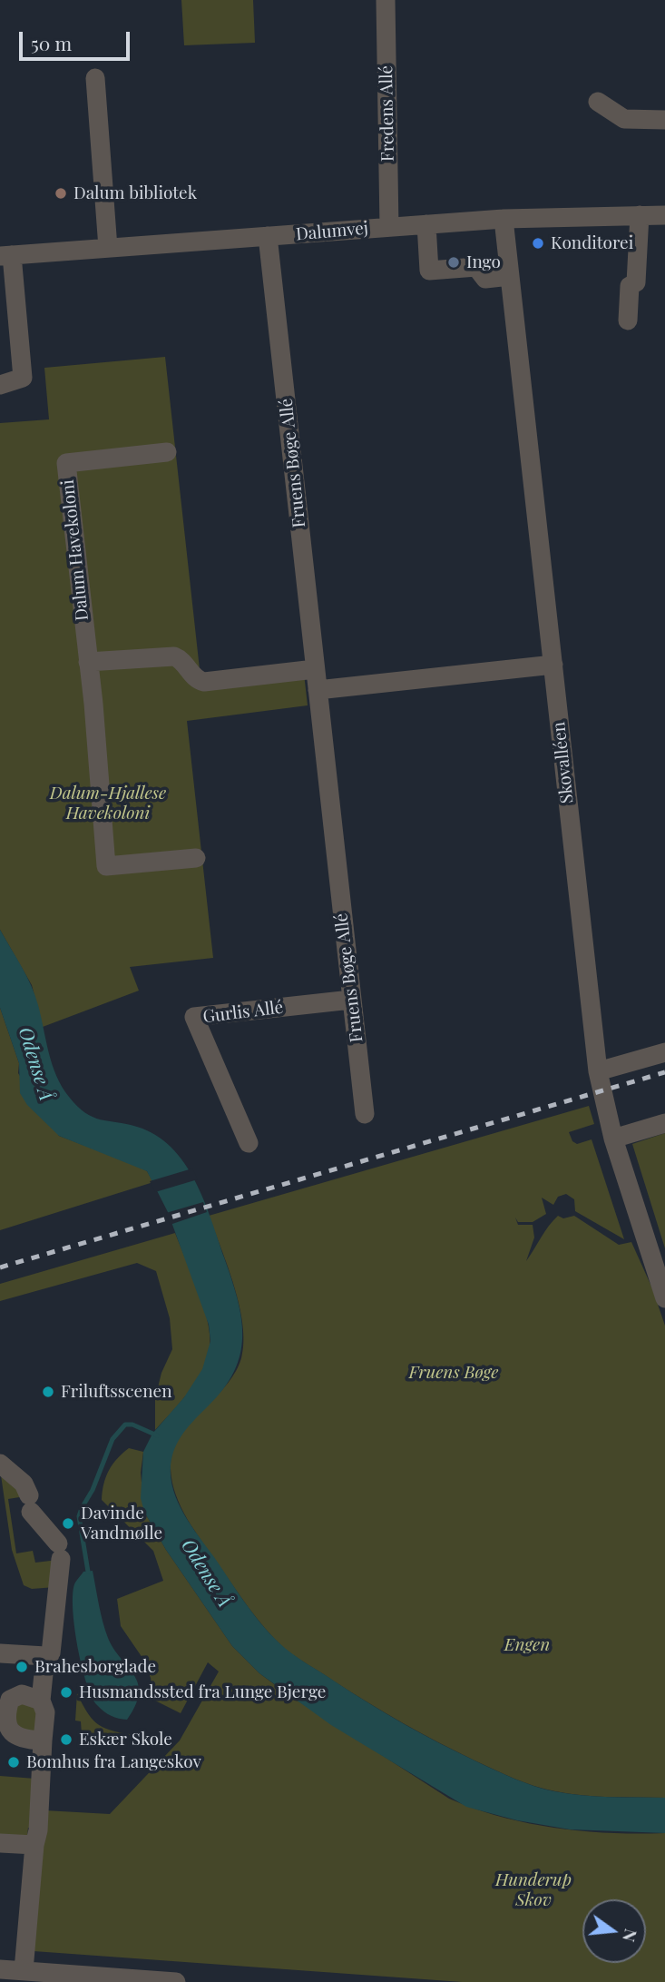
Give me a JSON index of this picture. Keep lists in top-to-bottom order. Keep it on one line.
{"streets":{"street":["Fredens Allé","Dalumvej","Fruens Bøge Allé","Dalum Havekoloni","Skovalléen","Gurlis Allé"]},"crossings":[["Fredens Allé","Dalumvej"],["Dalumvej","Fruens Bøge Allé"],["Dalumvej","Skovalléen"],["Fruens Bøge Allé","Gurlis Allé"]],"water":["Odense Å"],"parks":["Dalum-Hjallese Havekoloni","Fruens Bøge","Engen","Hunderup Skov"],"places":["Dalum bibliotek","Konditorei","Ingo","Friluftsscenen","Davinde Vandmølle","Brahesborglade","Husmandssted fra Lunge Bjerge","Eskær Skole","Bomhus fra Langeskov"],"scale_bar":"50 m","north":"right"}
